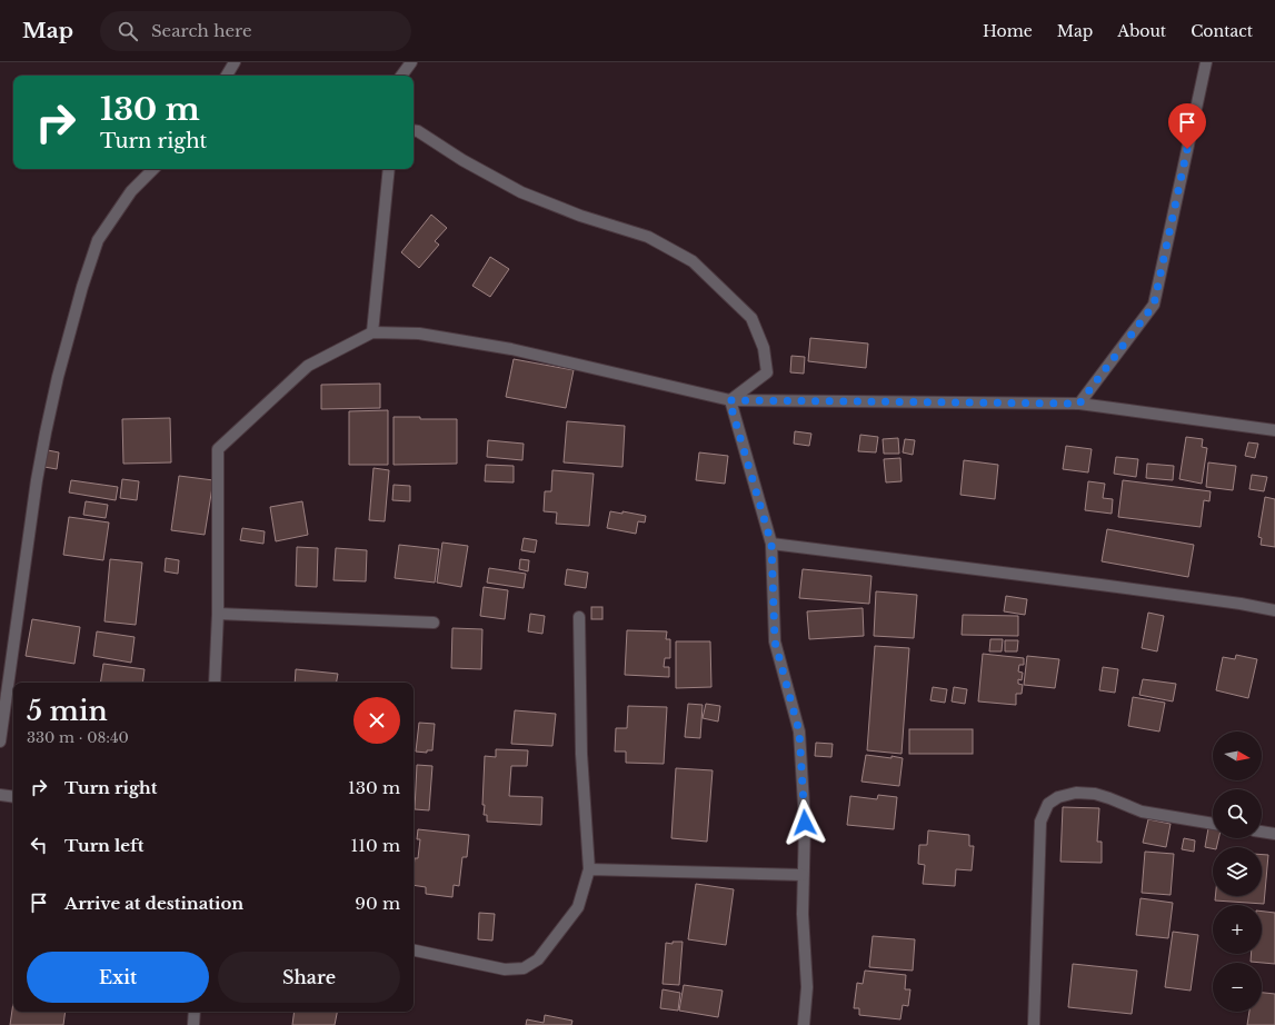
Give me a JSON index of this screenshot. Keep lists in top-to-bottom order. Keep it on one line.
{"north":"right","page":{"header":"Map","search":"Search here","nav":["Home","Map","About","Contact"],"turn":["130 m","Turn right"],"heading":["5 min","330 m · 08:40"],"map_buttons":["+","−"],"list":[{"name":"Turn right","value":"130 m"},{"name":"Turn left","value":"110 m"},{"name":"Arrive at destination","value":"90 m"}],"buttons":["Exit","Share"]}}
